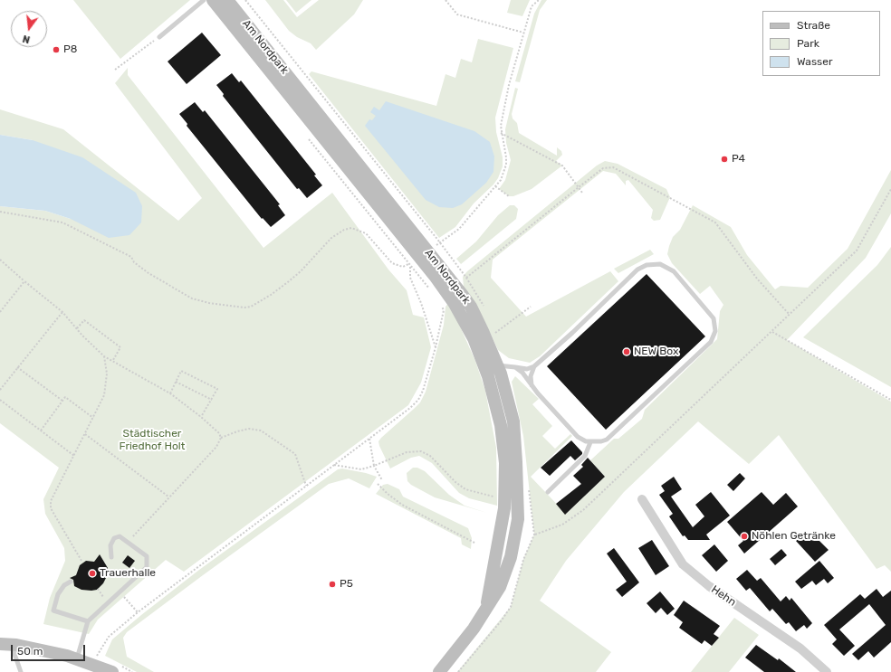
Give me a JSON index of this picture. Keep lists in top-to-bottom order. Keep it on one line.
{"streets":{"street":["Am Nordpark","Hehn"]},"parks":["Städtischer Friedhof Holt"],"places":["P8","P4","NEW Box","Nöhlen Getränke","Trauerhalle","P5"],"legend":["Straße","Park","Wasser"],"scale_bar":"50 m","north":"bottom"}
